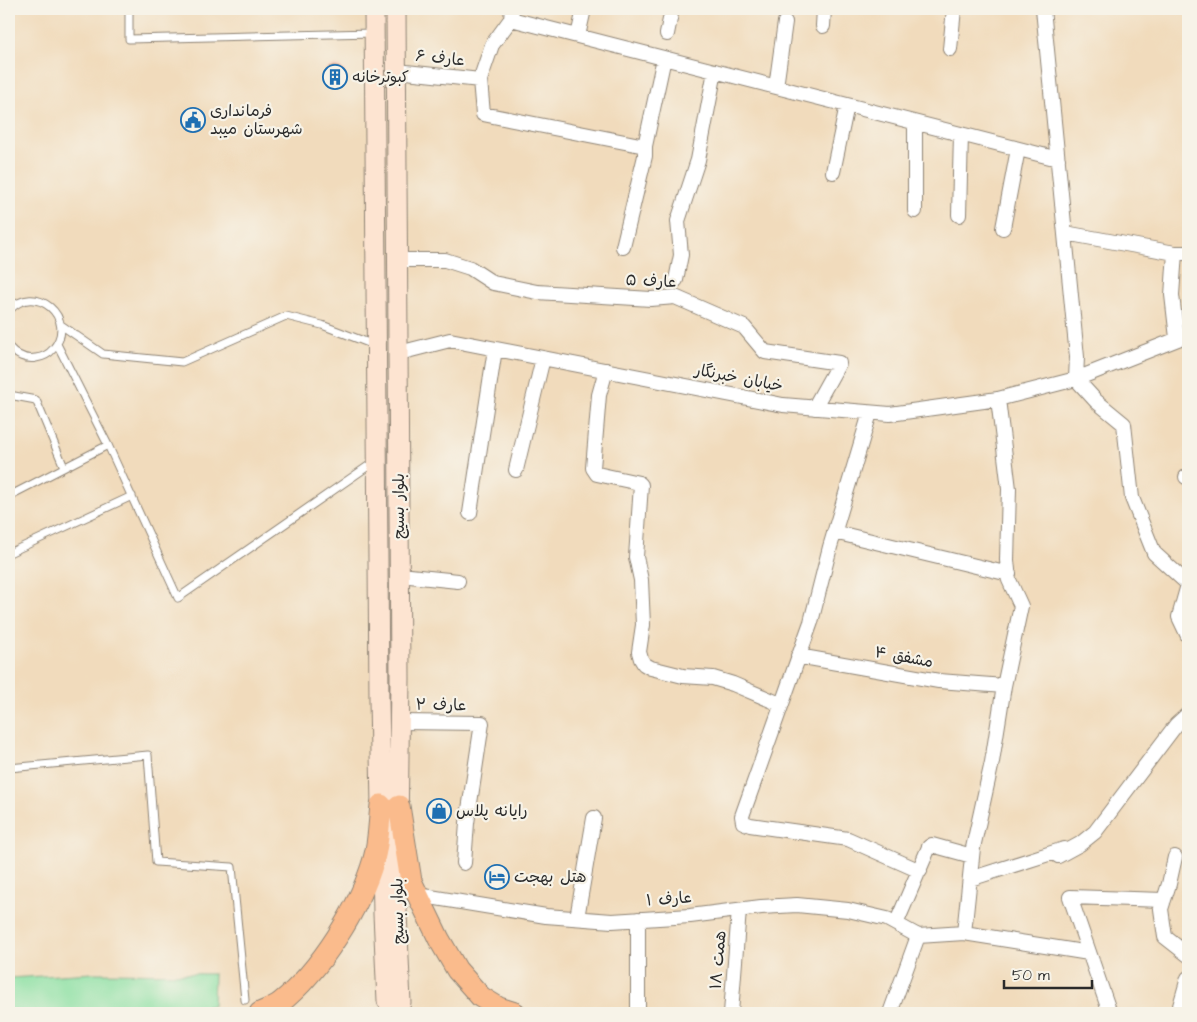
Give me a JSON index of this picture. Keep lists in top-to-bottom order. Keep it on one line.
{"streets":{"main road":["بلوار بسیج"],"street":["عارف ۶","عارف ۵","خیابان خبرنگار","مشفق ۴","عارف ۲","عارف ۱","همت ۱۸"]},"crossings":[["عارف ۶","بلوار بسیج"],["عارف ۵","خیابان خبرنگار"],["عارف ۵","بلوار بسیج"],["خیابان خبرنگار","بلوار بسیج"],["بلوار بسیج","عارف ۲"],["عارف ۱","همت ۱۸"]],"places":{"building":["کبوترخانه"],"public building":["فرمانداری شهرستان میبد"],"shop":["رایانه پلاس"],"hotel":["هتل بهجت"]},"scale_bar":"50 m"}
